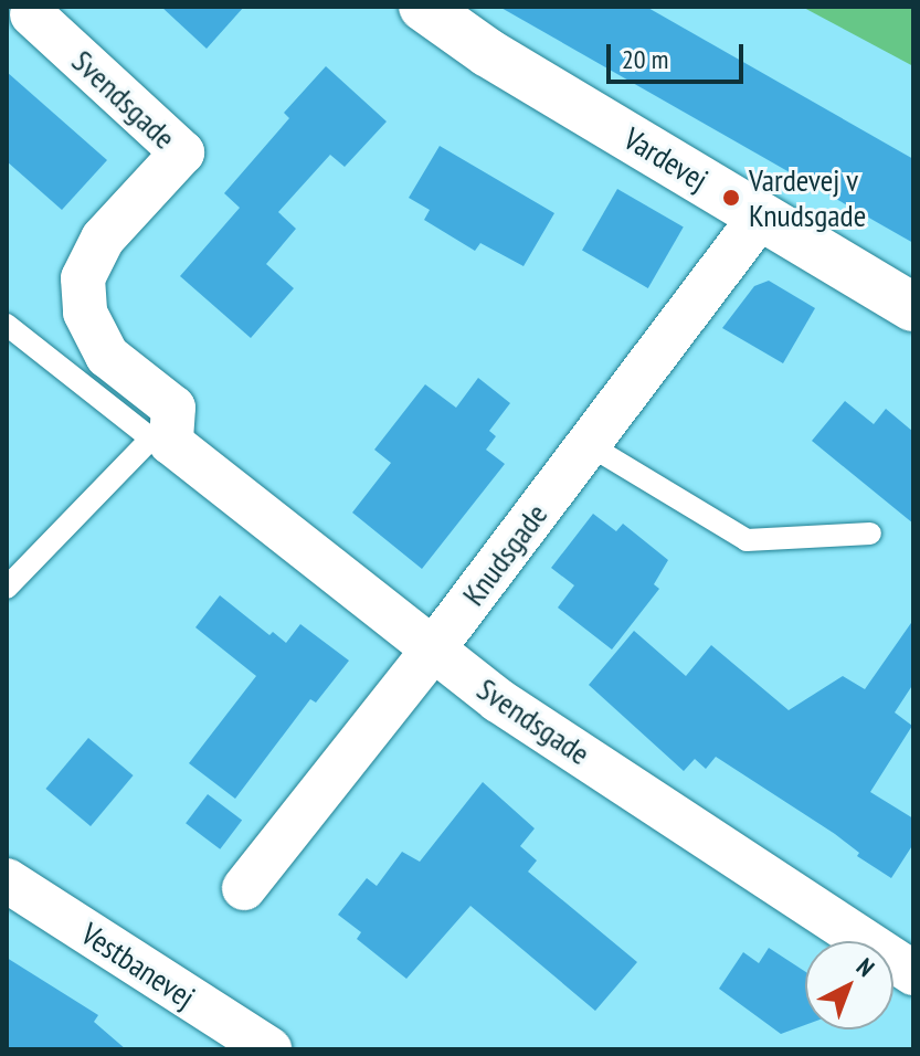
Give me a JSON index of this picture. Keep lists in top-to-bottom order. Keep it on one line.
{"streets":{"street":["Svendsgade","Vardevej","Knudsgade","Vestbanevej"]},"crossings":[["Svendsgade","Knudsgade"],["Vardevej","Knudsgade"]],"places":["Vardevej v Knudsgade"],"scale_bar":"20 m","north":"top right"}
